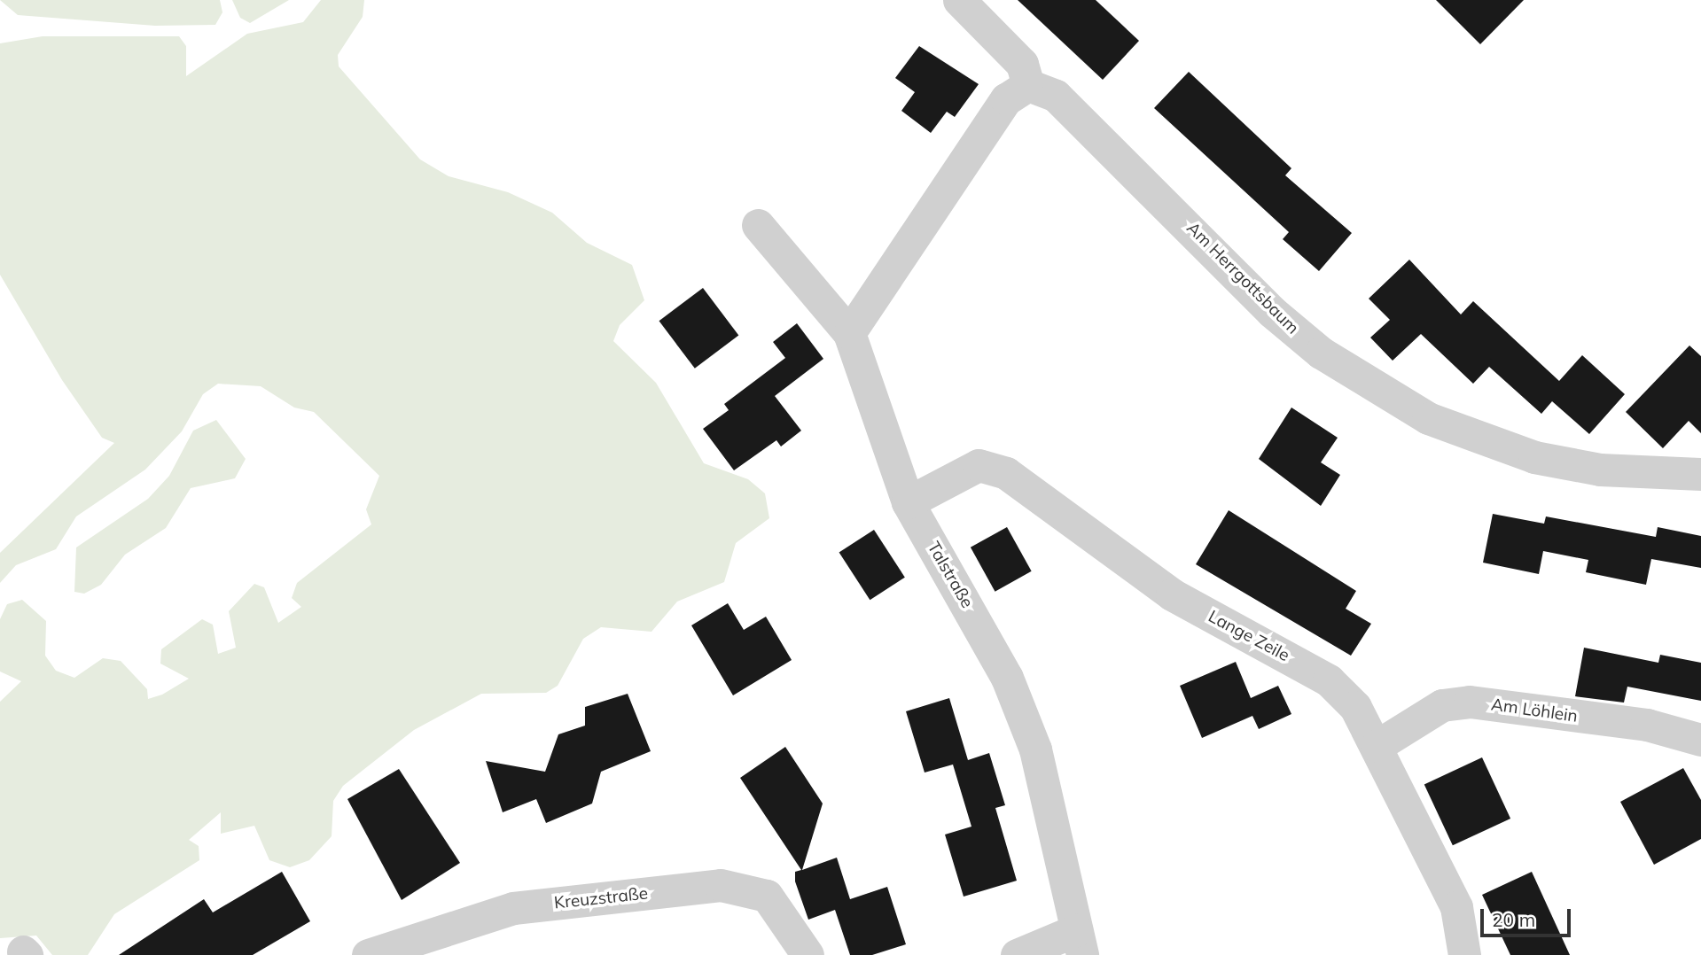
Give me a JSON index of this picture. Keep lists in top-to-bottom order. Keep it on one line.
{"streets":{"street":["Am Herrgottsbaum","Talstraße","Lange Zeile","Am Löhlein","Kreuzstraße"]},"crossings":[["Talstraße","Lange Zeile"],["Lange Zeile","Am Löhlein"]],"scale_bar":"20 m"}
